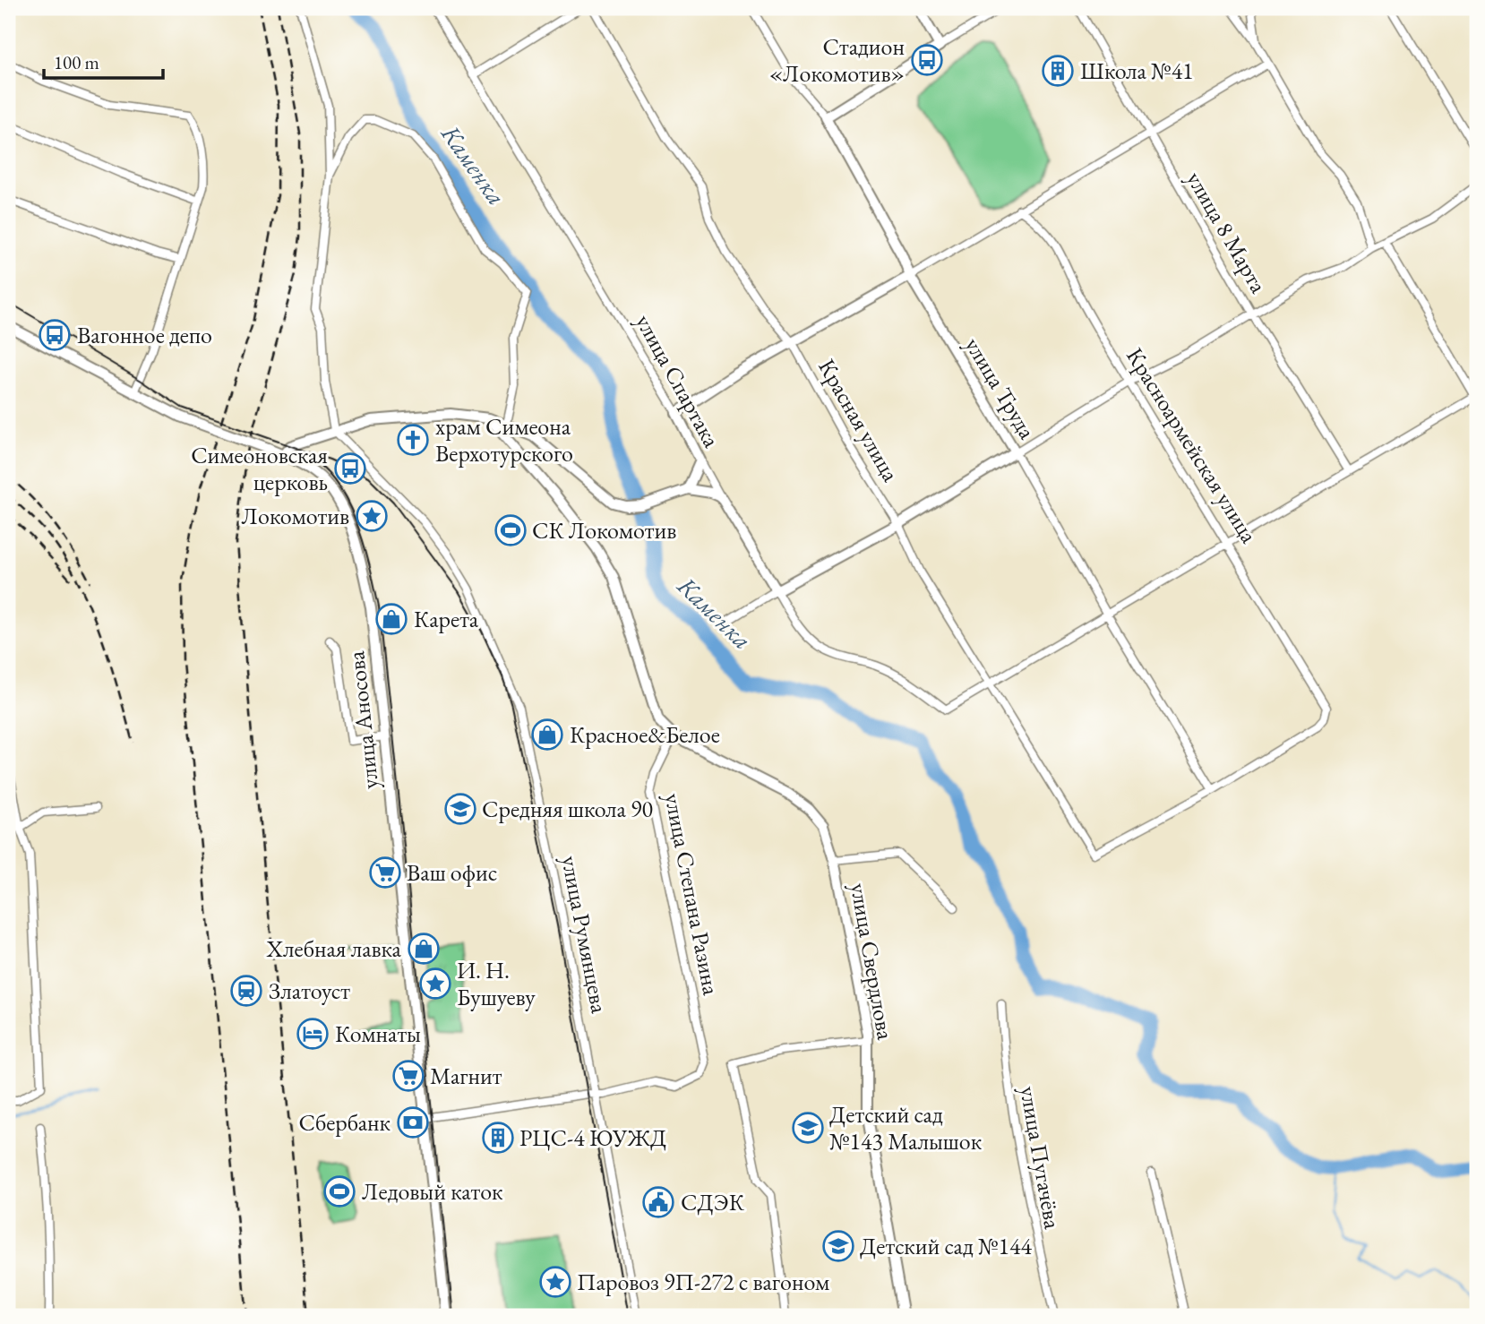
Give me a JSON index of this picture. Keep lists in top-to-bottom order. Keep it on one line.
{"streets":{"street":["улица 8 Марта","улица Спартака","улица Труда","Красная улица","Красноармейская улица","улица Аносова","улица Степана Разина","улица Румянцева","улица Свердлова","улица Пугачёва"]},"crossings":[["улица Спартака","Красная улица"],["улица Труда","Красная улица"],["улица Труда","Красноармейская улица"],["Красная улица","Красноармейская улица"],["улица Степана Разина","улица Румянцева"],["улица Степана Разина","улица Свердлова"]],"water":["Каменка"],"places":{"bus stop":["Стадион «Локомотив»","Вагонное депо","Симеоновская церковь"],"building":["Школа №41","РЦС-4 ЮУЖД"],"church":["храм Симеона Верхотурского"],"place":["Локомотив","И. Н. Бушуеву","Паровоз 9П-272 с вагоном"],"sports":["СК Локомотив","Ледовый каток"],"shop":["Карета","Красное&Белое","Хлебная лавка"],"school or university":["Средняя школа 90","Детский сад №143 Малышок","Детский сад №144"],"supermarket":["Ваш офис","Магнит"],"station":["Златоуст"],"hotel":["Комнаты"],"bank":["Сбербанк"],"public building":["СДЭК"]},"scale_bar":"100 m"}
